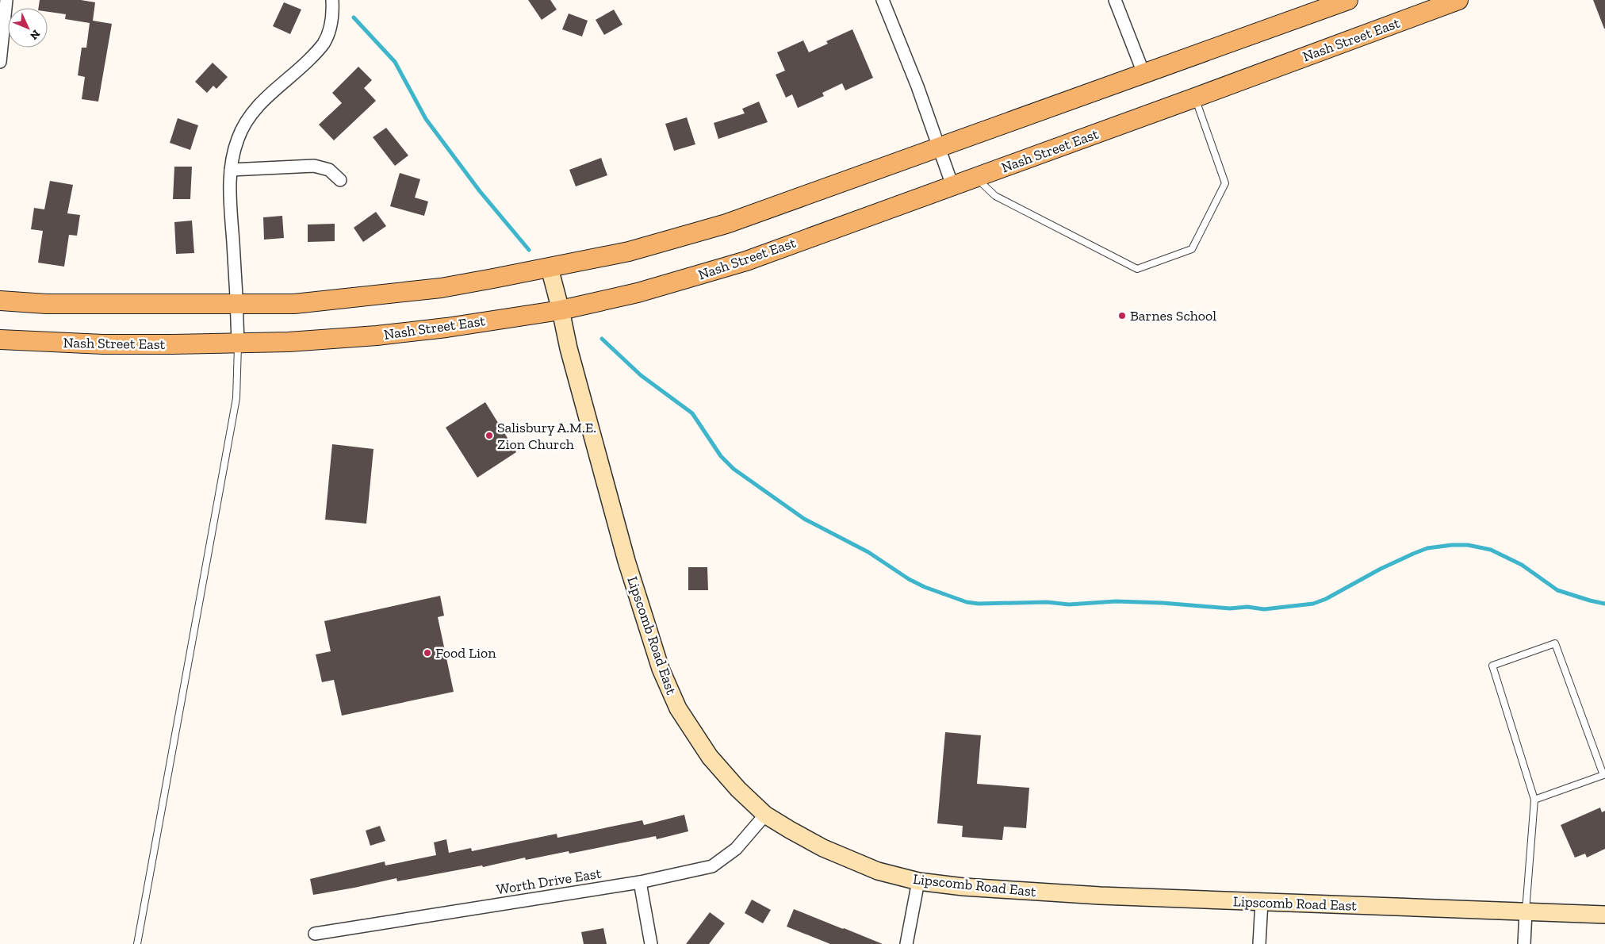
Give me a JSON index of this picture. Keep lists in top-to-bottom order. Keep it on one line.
{"streets":{"main road":["Nash Street East"],"street":["Lipscomb Road East","Worth Drive East"]},"crossings":[["Nash Street East","Lipscomb Road East"],["Lipscomb Road East","Worth Drive East"]],"places":["Barnes School","Salisbury A.M.E. Zion Church","Food Lion"],"north":"bottom right"}
